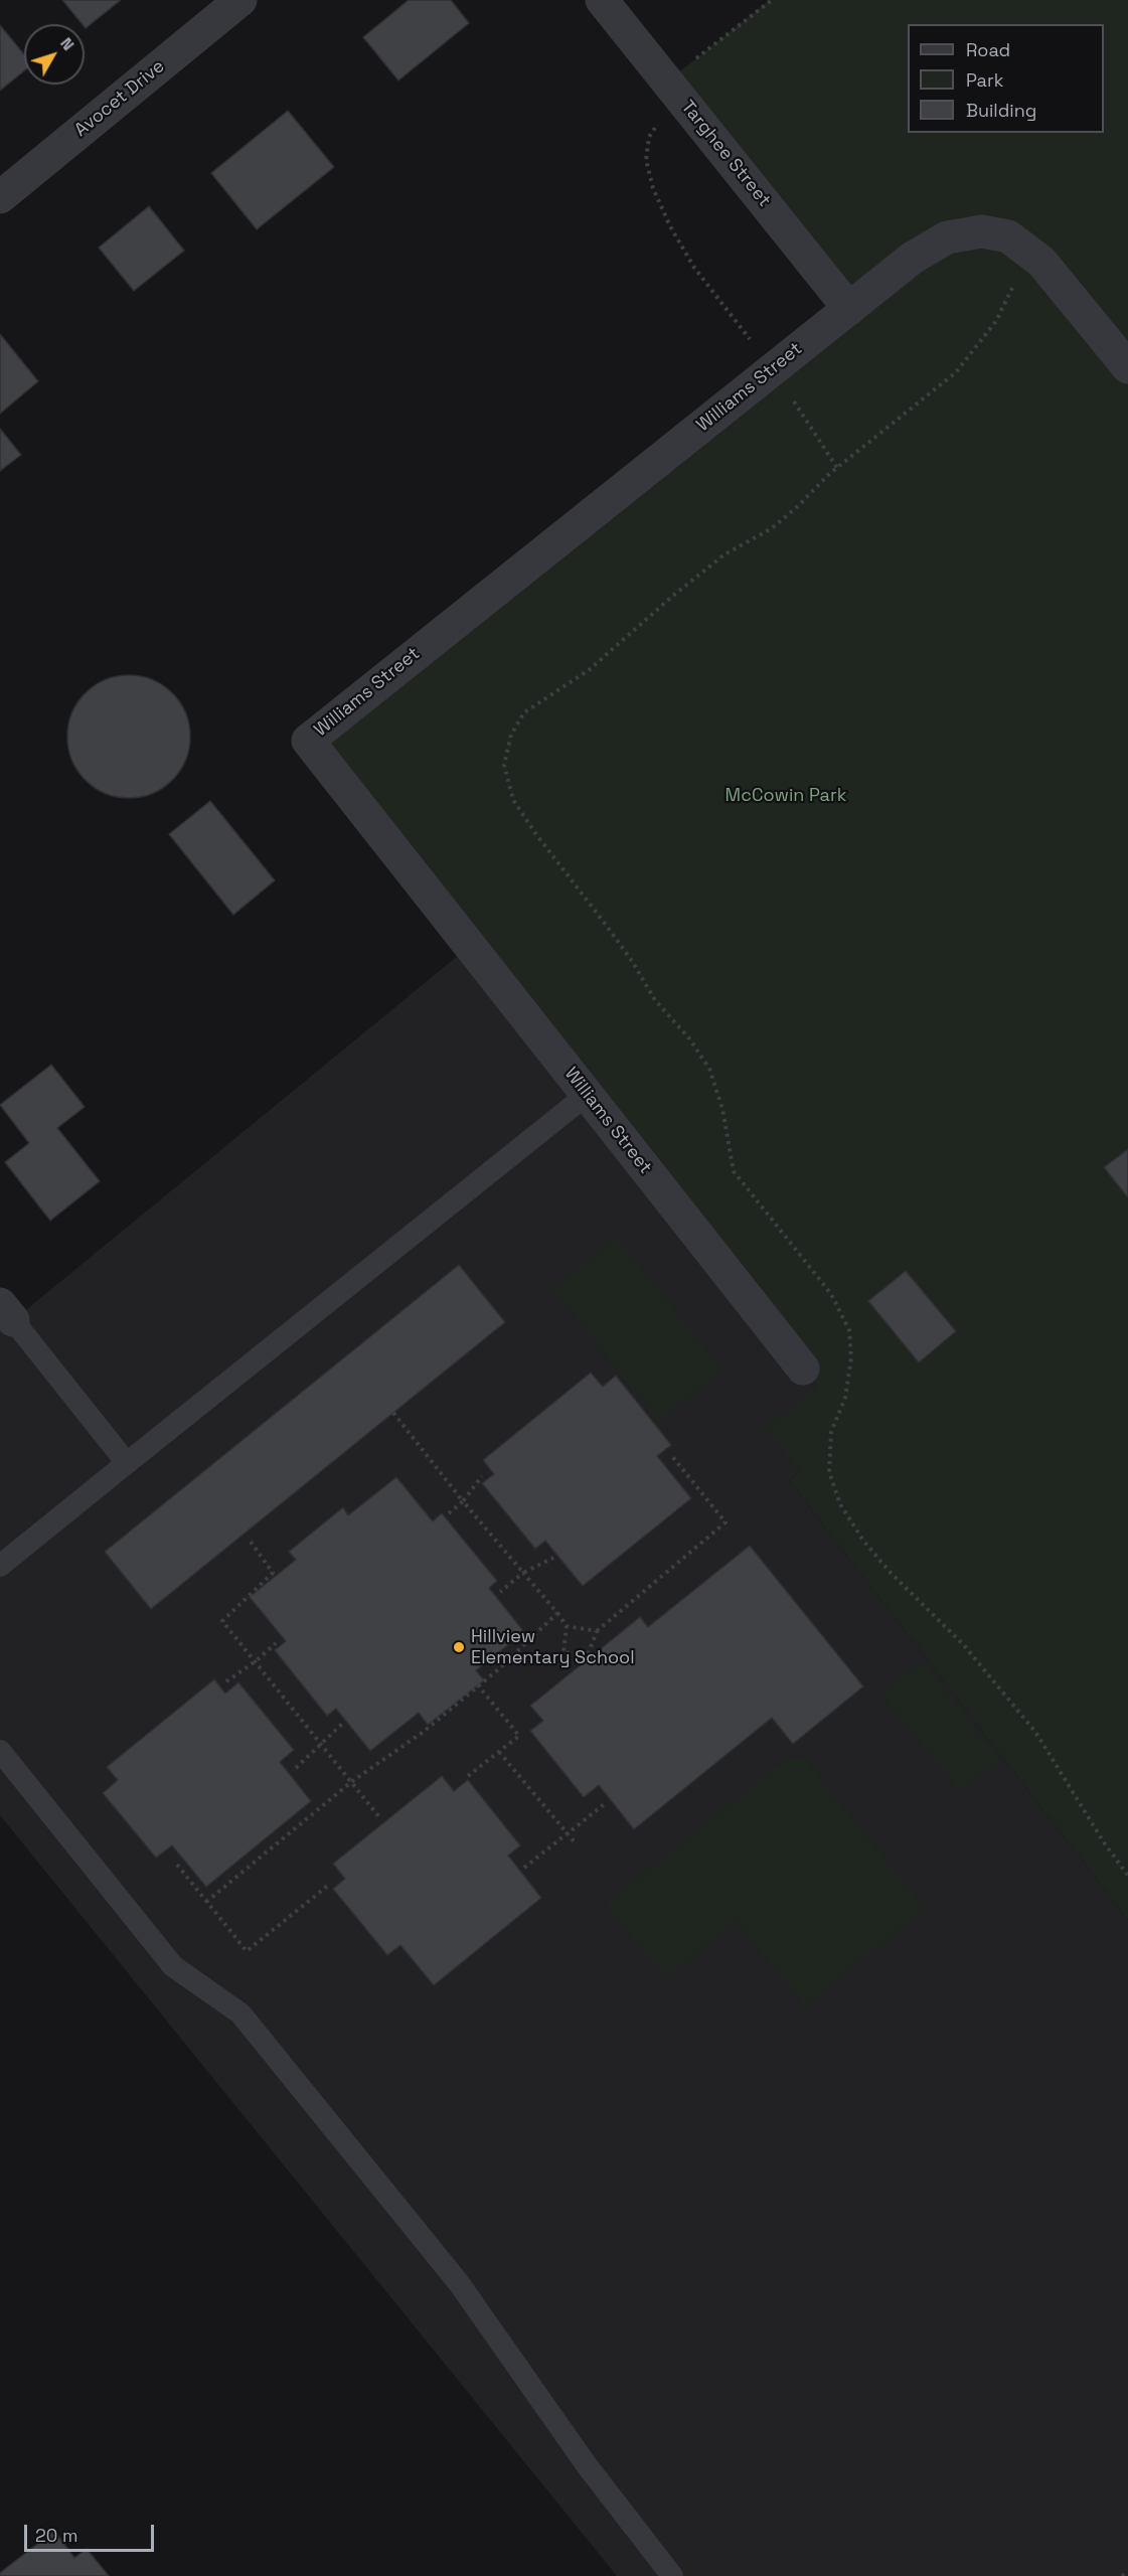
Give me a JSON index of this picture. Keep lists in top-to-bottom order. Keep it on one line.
{"streets":{"street":["Avocet Drive","Targhee Street","Williams Street"]},"crossings":[["Targhee Street","Williams Street"]],"parks":["McCowin Park"],"places":["Hillview Elementary School"],"legend":["Road","Park","Building"],"scale_bar":"20 m","north":"top right"}
